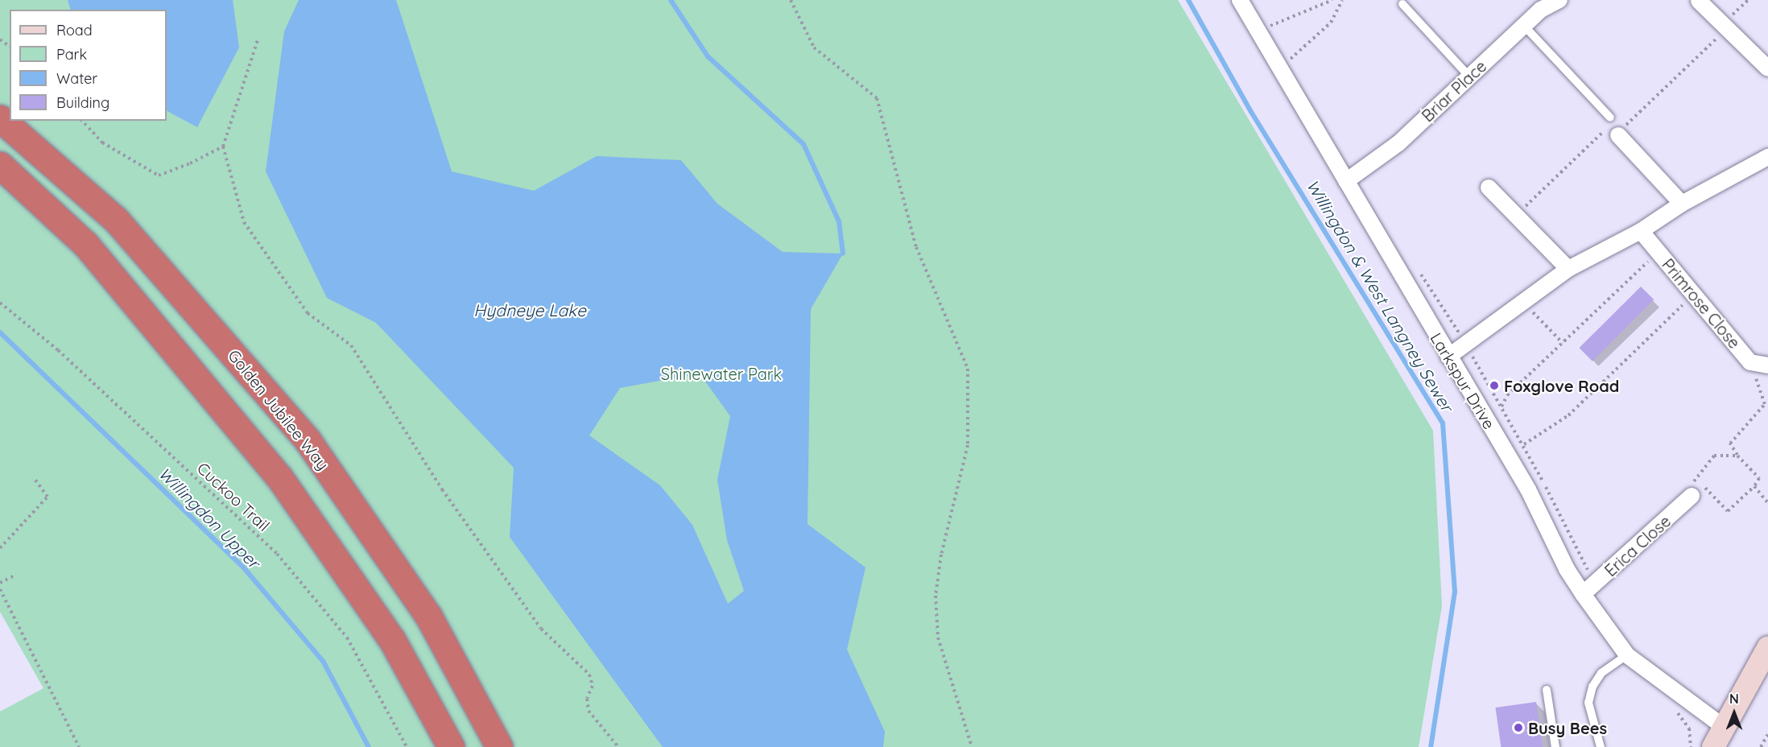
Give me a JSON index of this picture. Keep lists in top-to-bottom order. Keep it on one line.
{"streets":{"highway":["Golden Jubilee Way"],"street":["Briar Place","Primrose Close","Larkspur Drive","Erica Close"],"path":["Cuckoo Trail"]},"crossings":[["Briar Place","Larkspur Drive"],["Larkspur Drive","Erica Close"]],"water":["Willingdon & West Langney Sewer","Hydneye Lake","Willingdon Upper"],"parks":["Shinewater Park"],"places":["Foxglove Road","Busy Bees"],"legend":["Road","Park","Water","Building"],"north":"top"}
